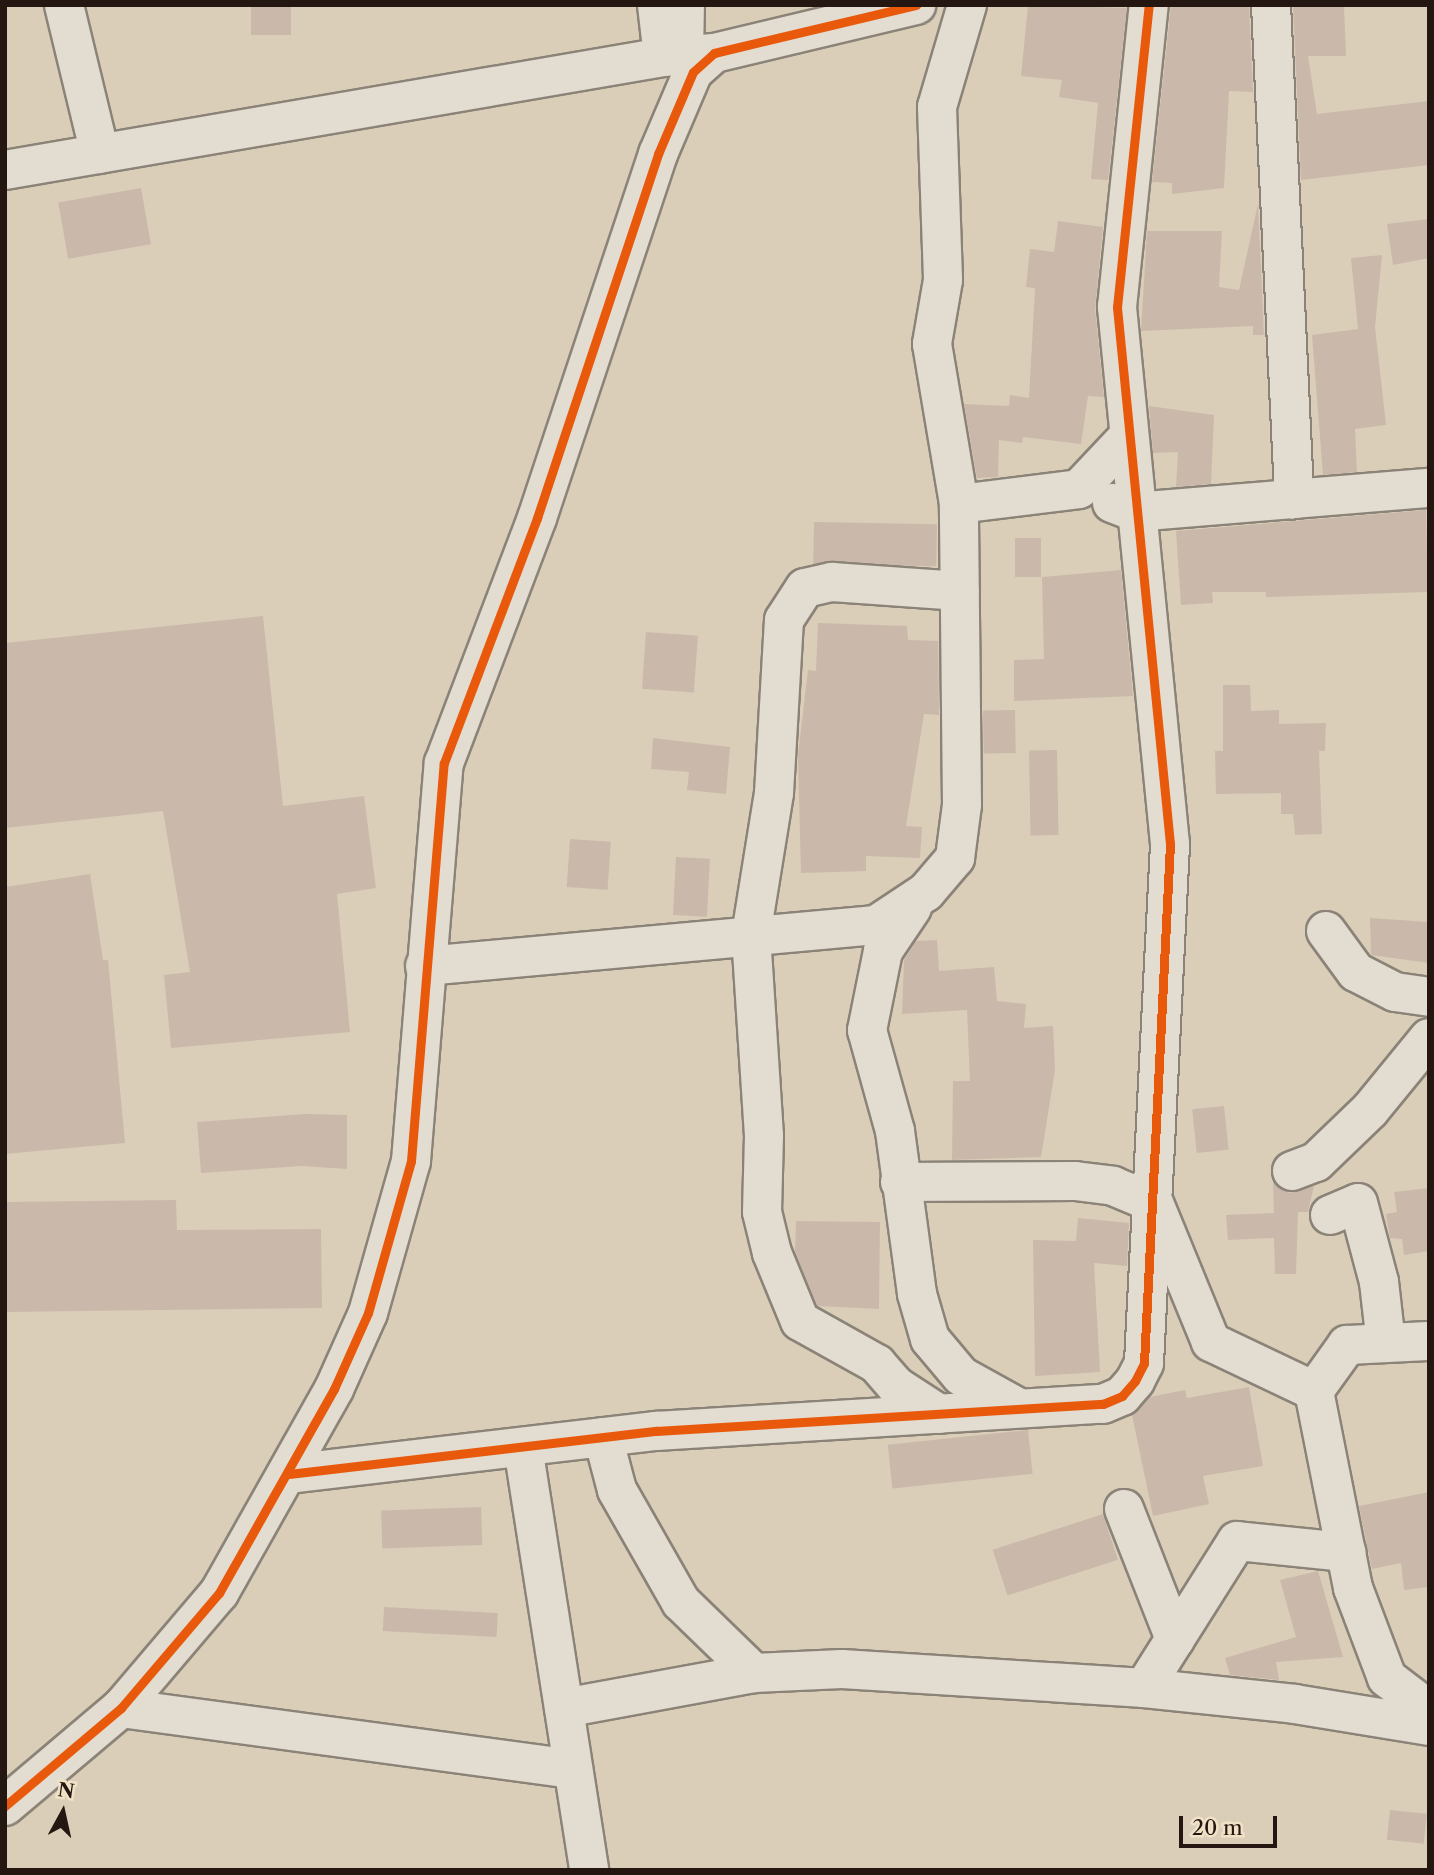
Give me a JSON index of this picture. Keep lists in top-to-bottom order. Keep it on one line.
{"scale_bar":"20 m","north":"top"}
